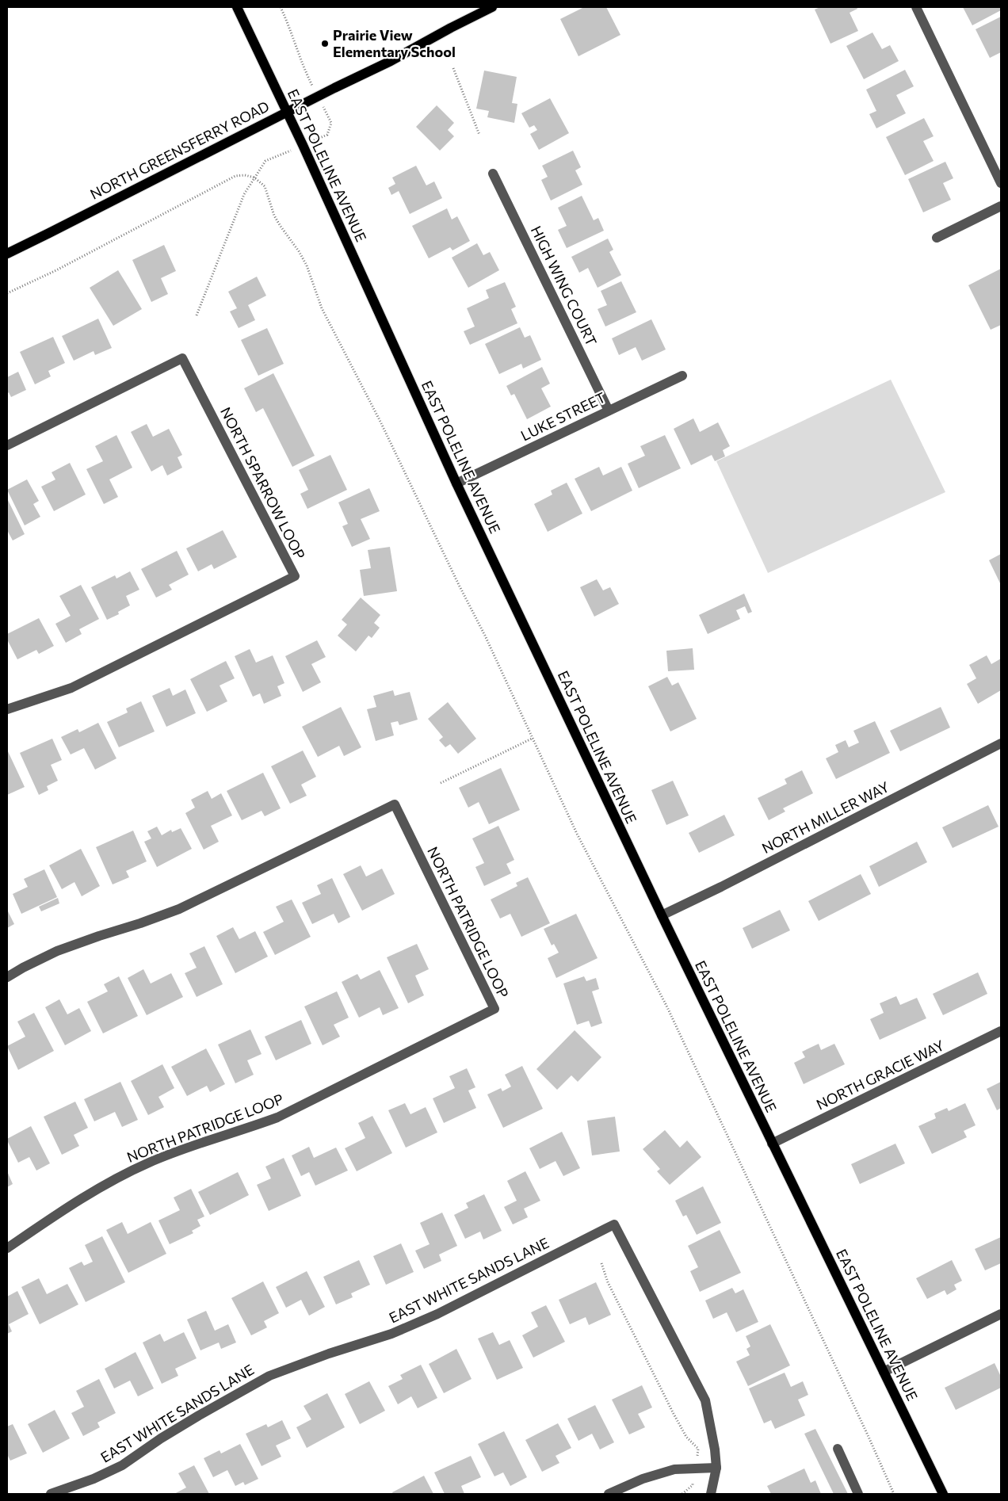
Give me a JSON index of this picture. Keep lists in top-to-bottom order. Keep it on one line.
{"streets":{"main road":["NORTH GREENSFERRY ROAD","EAST POLELINE AVENUE"],"street":["HIGH WING COURT","LUKE STREET","NORTH SPARROW LOOP","NORTH MILLER WAY","NORTH PATRIDGE LOOP","NORTH GRACIE WAY","EAST WHITE SANDS LANE"]},"crossings":[["NORTH GREENSFERRY ROAD","EAST POLELINE AVENUE"],["EAST POLELINE AVENUE","LUKE STREET"],["EAST POLELINE AVENUE","NORTH MILLER WAY"],["EAST POLELINE AVENUE","NORTH GRACIE WAY"],["HIGH WING COURT","LUKE STREET"]],"places":["Prairie View Elementary School"]}
